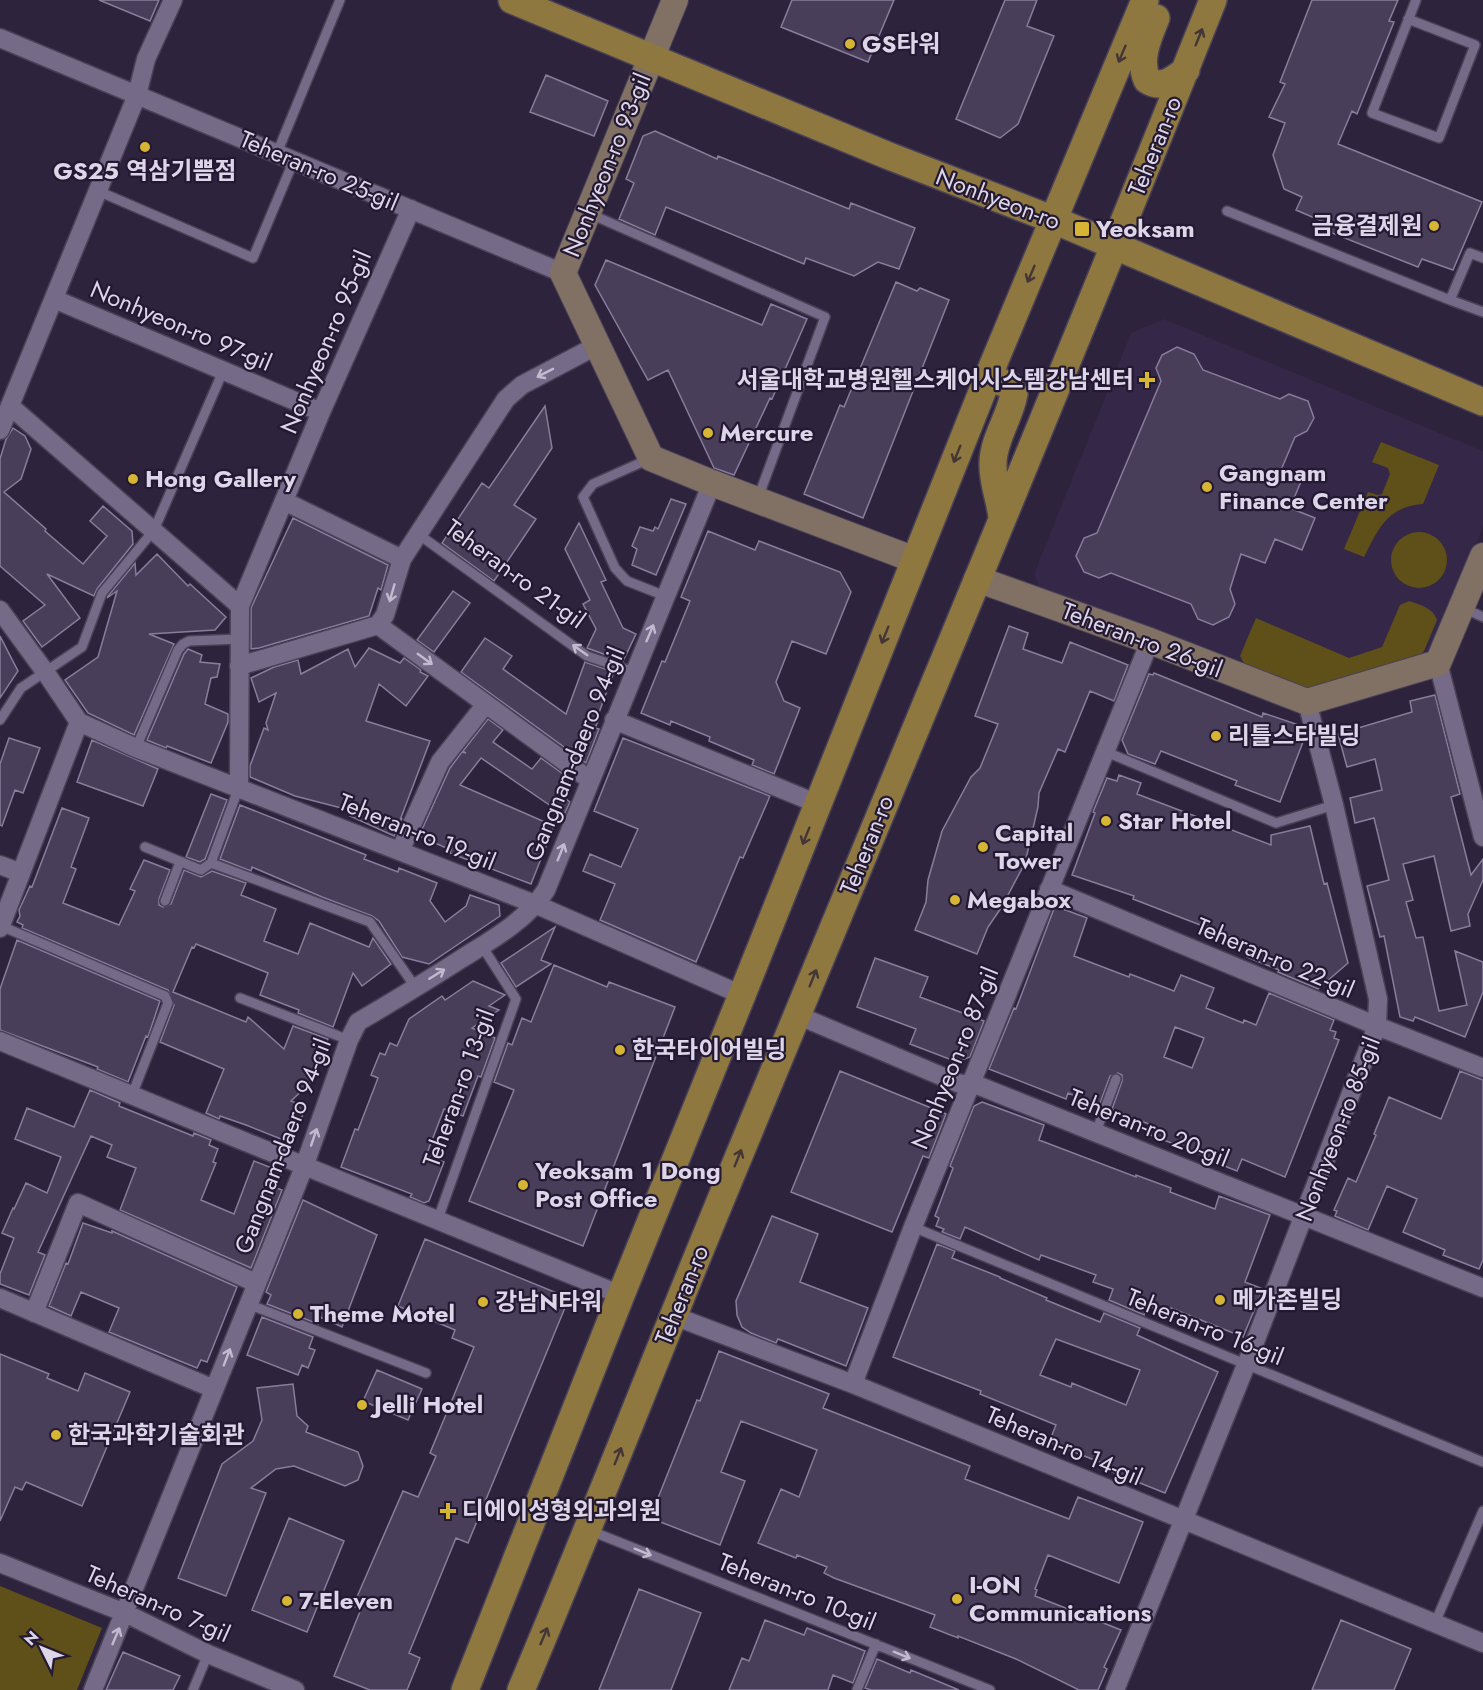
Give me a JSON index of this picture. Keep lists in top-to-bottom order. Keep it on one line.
{"streets":{"main road":["Teheran-ro","Nonhyeon-ro"],"street":["Nonhyeon-ro 93-gil","Teheran-ro 25-gil","Nonhyeon-ro 97-gil","Nonhyeon-ro 95-gil","Teheran-ro 21-gil","Teheran-ro 26-gil","Gangnam-daero 94-gil","Teheran-ro 19-gil","Teheran-ro 22-gil","Nonhyeon-ro 87-gil","Teheran-ro 20-gil","Nonhyeon-ro 85-gil","Teheran-ro 14-gil","Teheran-ro 7-gil"],"lane":["Teheran-ro 13-gil","Teheran-ro 16-gil","Teheran-ro 10-gil"]},"crossings":[["Teheran-ro","Nonhyeon-ro"],["Teheran-ro","Teheran-ro 26-gil"],["Teheran-ro","Teheran-ro 20-gil"],["Teheran-ro","Teheran-ro 14-gil"],["Teheran-ro","Teheran-ro 10-gil"],["Nonhyeon-ro 93-gil","Teheran-ro 25-gil"],["Nonhyeon-ro 93-gil","Nonhyeon-ro"],["Teheran-ro 25-gil","Nonhyeon-ro 97-gil"],["Teheran-ro 25-gil","Nonhyeon-ro 95-gil"],["Nonhyeon-ro 97-gil","Nonhyeon-ro 95-gil"],["Nonhyeon-ro 95-gil","Teheran-ro 19-gil"],["Teheran-ro 21-gil","Gangnam-daero 94-gil"],["Teheran-ro 26-gil","Nonhyeon-ro 87-gil"],["Teheran-ro 26-gil","Nonhyeon-ro 85-gil"],["Gangnam-daero 94-gil","Teheran-ro 19-gil"],["Gangnam-daero 94-gil","Teheran-ro 13-gil"],["Gangnam-daero 94-gil","Teheran-ro 7-gil"],["Teheran-ro 22-gil","Nonhyeon-ro 87-gil"],["Teheran-ro 22-gil","Nonhyeon-ro 85-gil"],["Nonhyeon-ro 87-gil","Teheran-ro 20-gil"],["Nonhyeon-ro 87-gil","Teheran-ro 16-gil"],["Nonhyeon-ro 87-gil","Teheran-ro 14-gil"],["Teheran-ro 20-gil","Nonhyeon-ro 85-gil"],["Nonhyeon-ro 85-gil","Teheran-ro 16-gil"],["Nonhyeon-ro 85-gil","Teheran-ro 14-gil"]],"one_way":["Teheran-ro 10-gil"],"places":{"other":["GS타워","GS25 역삼기쁨점","금융결제원","Mercure","Hong Gallery","Gangnam Finance Center","리틀스타빌딩","Star Hotel","Capital Tower","Megabox","한국타이어빌딩","Yeoksam 1 Dong Post Office","메가존빌딩","강남N타워","Theme Motel","Jelli Hotel","한국과학기술회관","I-ON Communications","7-Eleven"],"transit":["Yeoksam"],"health":["서울대학교병원헬스케어시스템강남센터","디에이성형외과의원"]},"north":"top left"}
